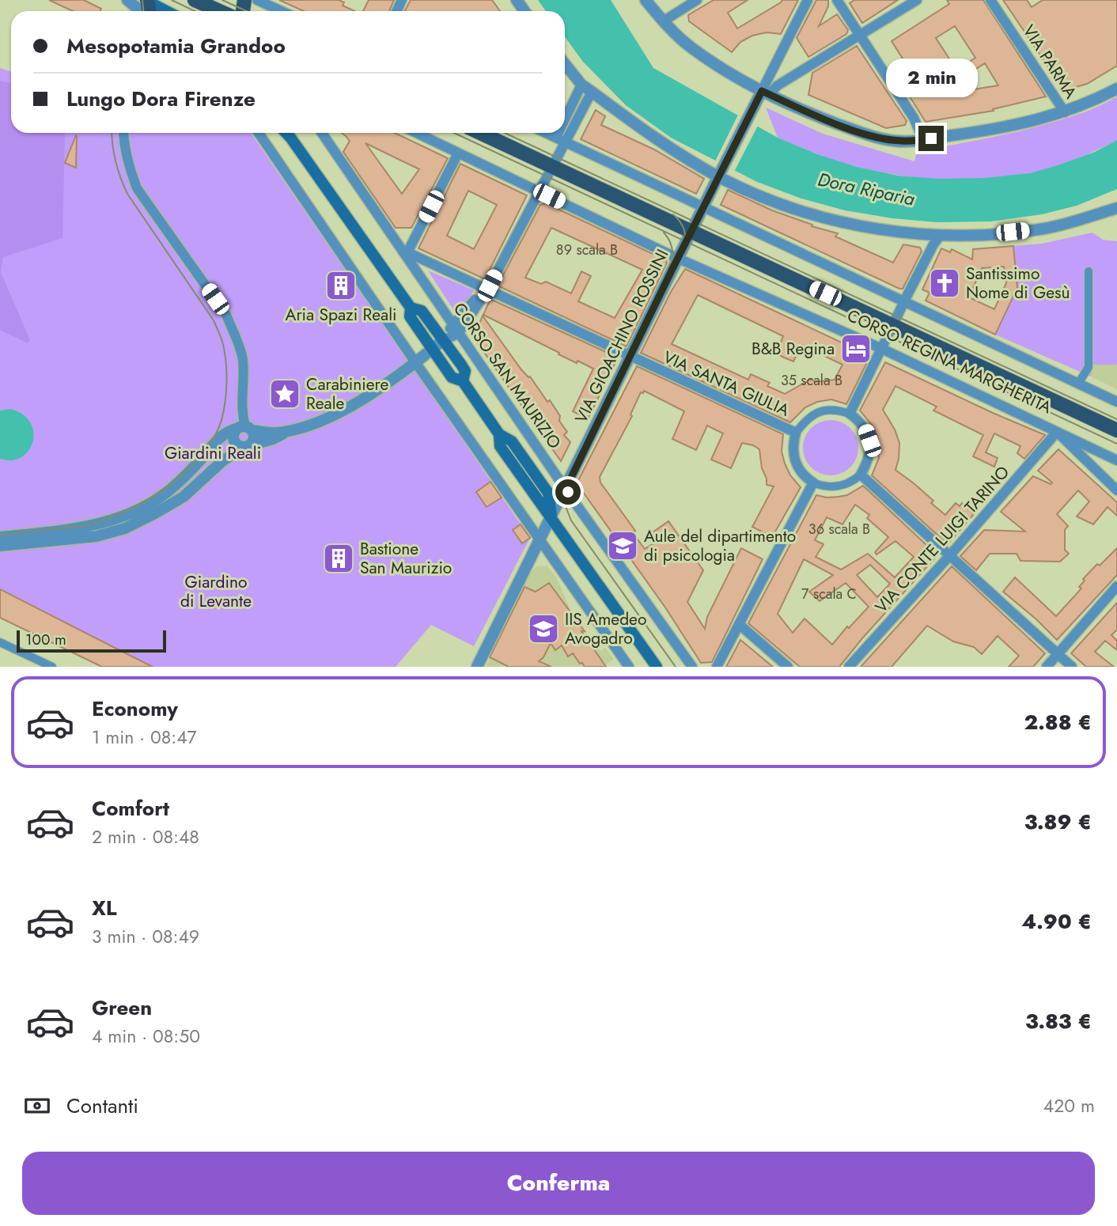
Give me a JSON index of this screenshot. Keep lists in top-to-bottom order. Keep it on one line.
{"streets":{"main road":["CORSO REGINA MARGHERITA","CORSO SAN MAURIZIO"],"street":["VIA PARMA","VIA GIOACHINO ROSSINI","VIA SANTA GIULIA","VIA CONTE LUIGI TARINO"]},"crossings":[["VIA GIOACHINO ROSSINI","CORSO REGINA MARGHERITA"],["VIA GIOACHINO ROSSINI","CORSO SAN MAURIZIO"],["VIA GIOACHINO ROSSINI","VIA SANTA GIULIA"],["CORSO REGINA MARGHERITA","VIA CONTE LUIGI TARINO"],["CORSO SAN MAURIZIO","VIA SANTA GIULIA"]],"water":["Dora Riparia"],"parks":["Giardini Reali","Giardino di Levante"],"places":{"church":["Santissimo Nome di Gesù"],"building":["Aria Spazi Reali","Bastione San Maurizio"],"hotel":["B&B Regina"],"place":["Carabiniere Reale"],"school or university":["Aule del dipartimento di psicologia","IIS Amedeo Avogadro"]},"house_numbers":["89 scala B","35 scala B","36 scala B","7 scala C"],"scale_bar":"100 m","page":{"banner":["Mesopotamia Grandoo","Lungo Dora Firenze"],"bubble":"2 min","scale":"100 m","list":[{"name":"Economy","note":"1 min · 08:47","value":"2.88 €"},{"name":"Comfort","note":"2 min · 08:48","value":"3.89 €"},{"name":"XL","note":"3 min · 08:49","value":"4.90 €"},{"name":"Green","note":"4 min · 08:50","value":"3.83 €"}],"pay":["Contanti","420 m"],"buttons":"Conferma"}}
